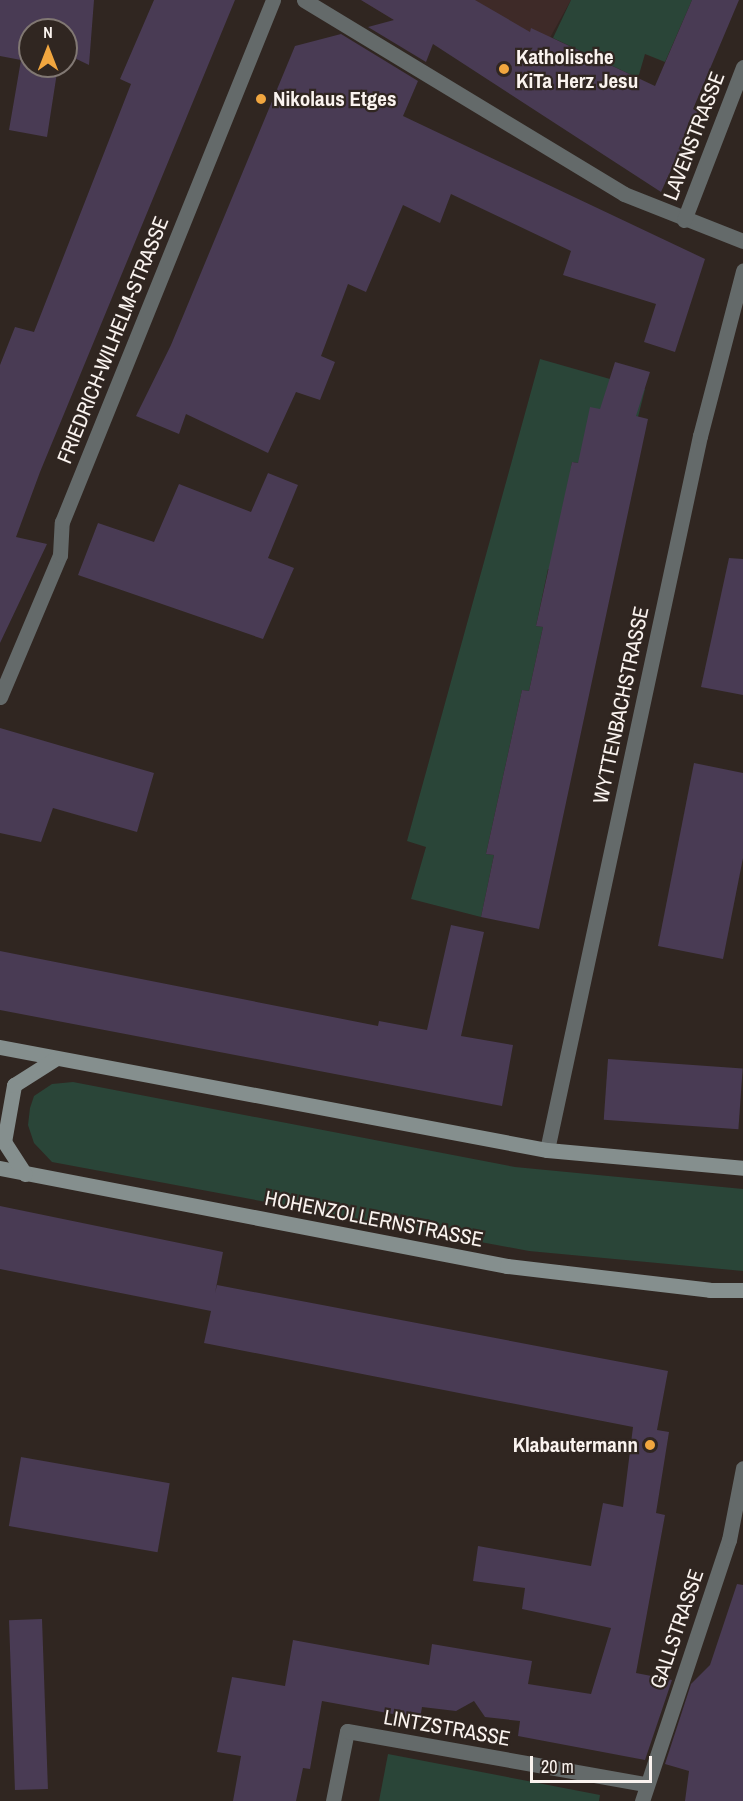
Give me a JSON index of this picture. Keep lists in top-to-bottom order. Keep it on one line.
{"streets":{"street":["LAVENSTRASSE","FRIEDRICH-WILHELM-STRASSE","WYTTENBACHSTRASSE","HOHENZOLLERNSTRASSE","GALLSTRASSE","LINTZSTRASSE"]},"crossings":[["GALLSTRASSE","LINTZSTRASSE"]],"places":["Katholische KiTa Herz Jesu","Nikolaus Etges","Klabautermann"],"scale_bar":"20 m","north":"top"}
